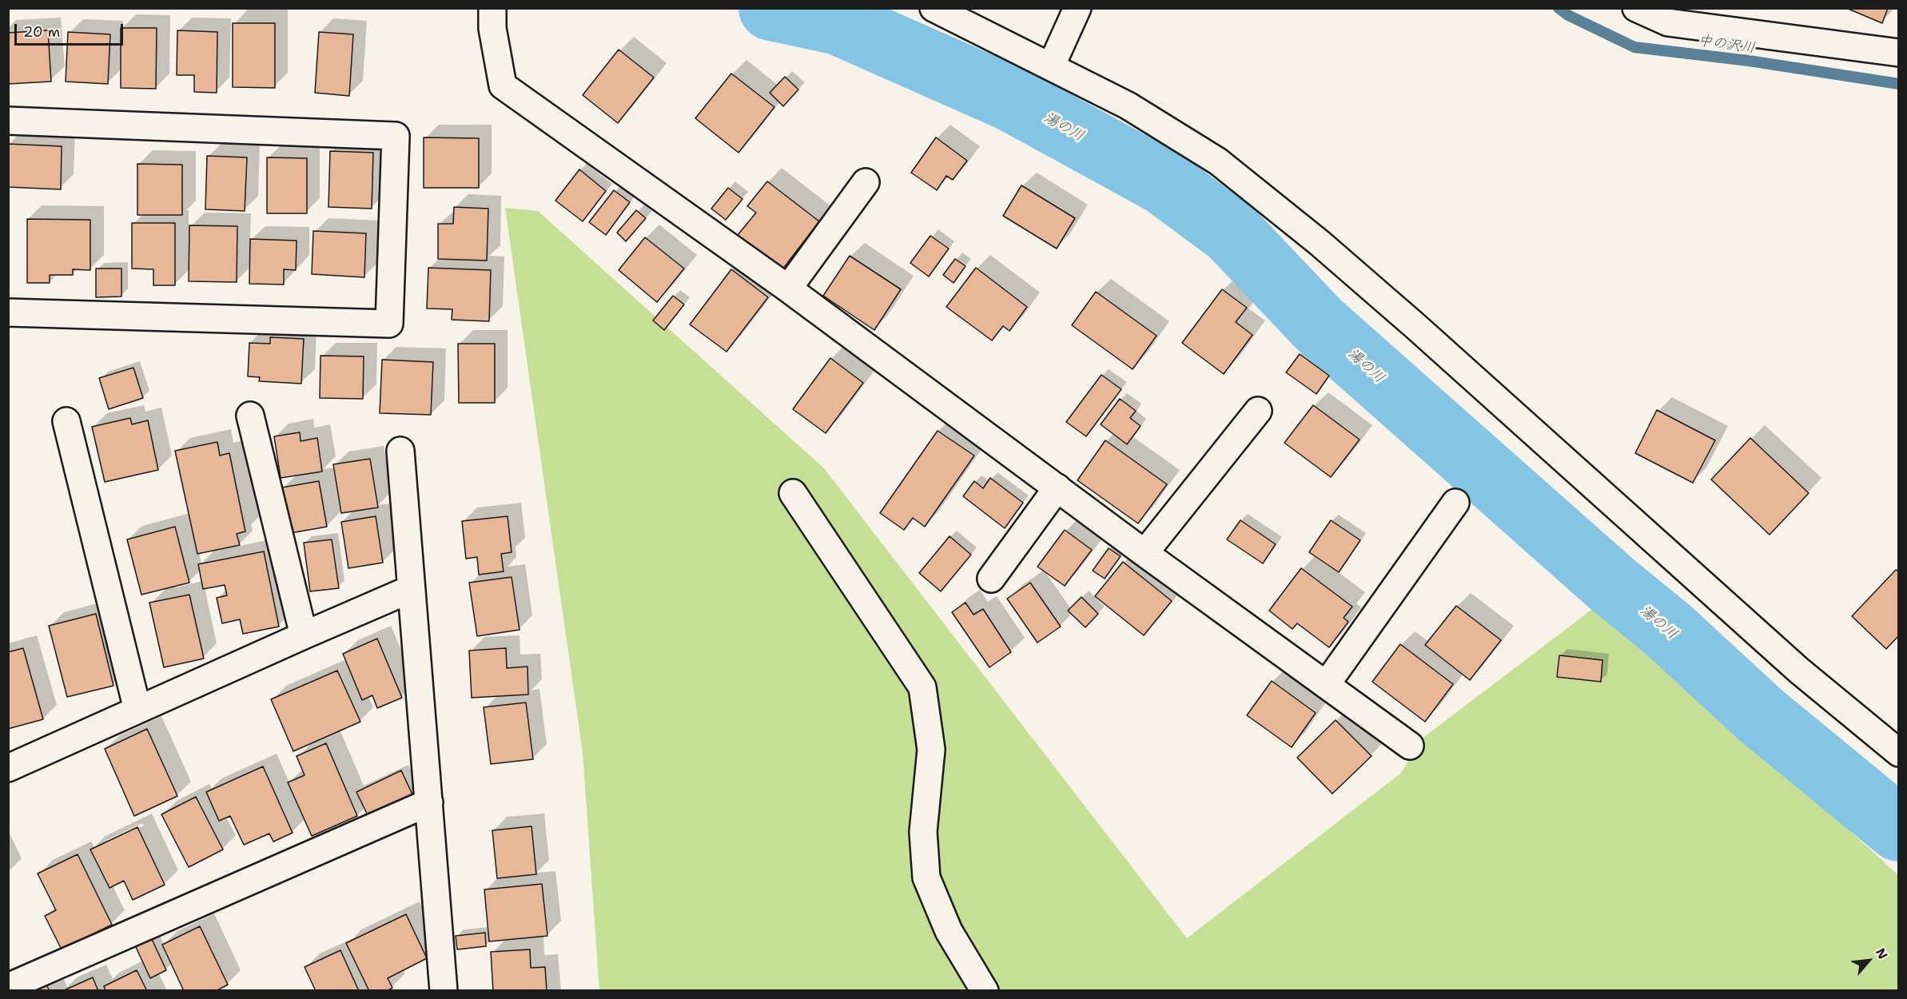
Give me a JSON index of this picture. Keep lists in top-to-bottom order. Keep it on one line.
{"water":["中の沢川","湯の川"],"scale_bar":"20 m","north":"top right"}
